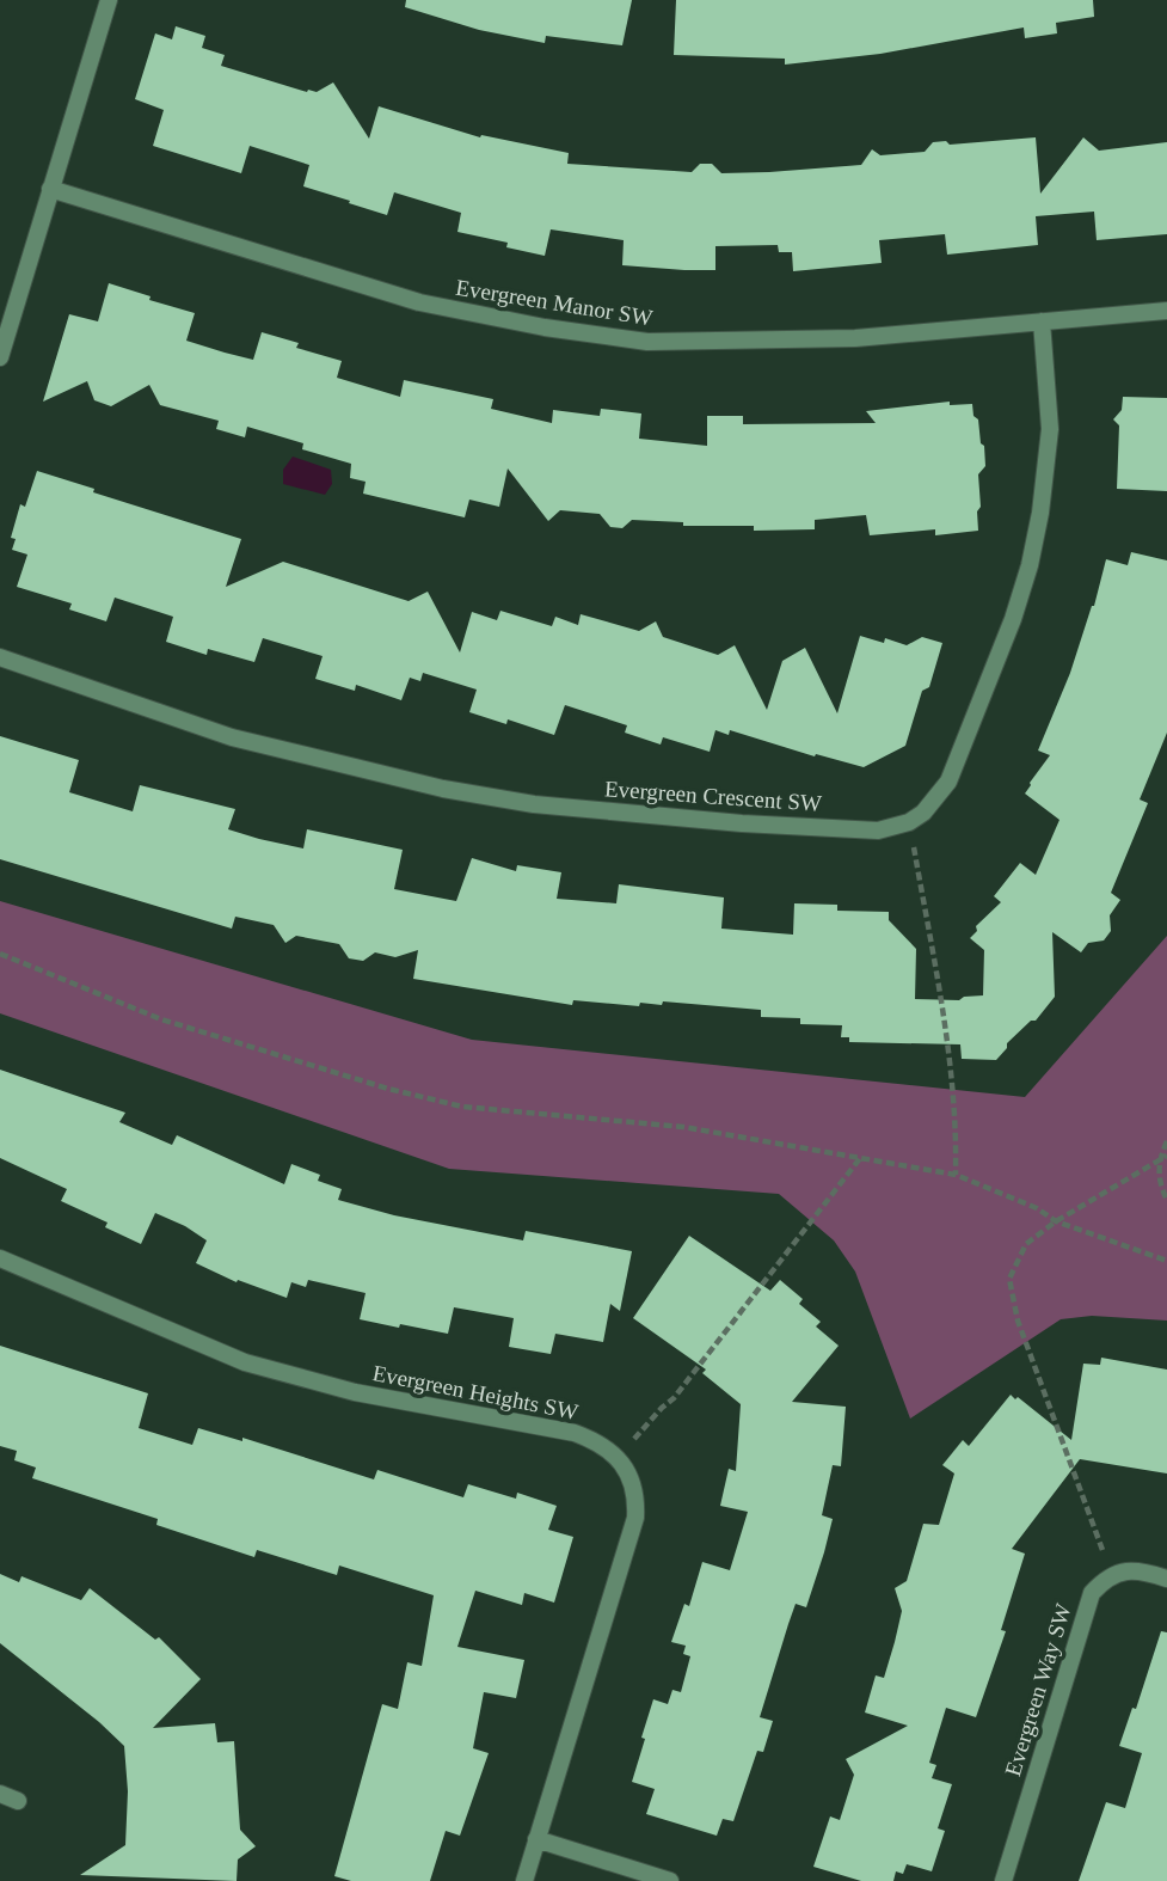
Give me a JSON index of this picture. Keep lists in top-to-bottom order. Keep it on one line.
{"streets":{"street":["Evergreen Manor SW","Evergreen Crescent SW","Evergreen Heights SW","Evergreen Way SW"]}}
